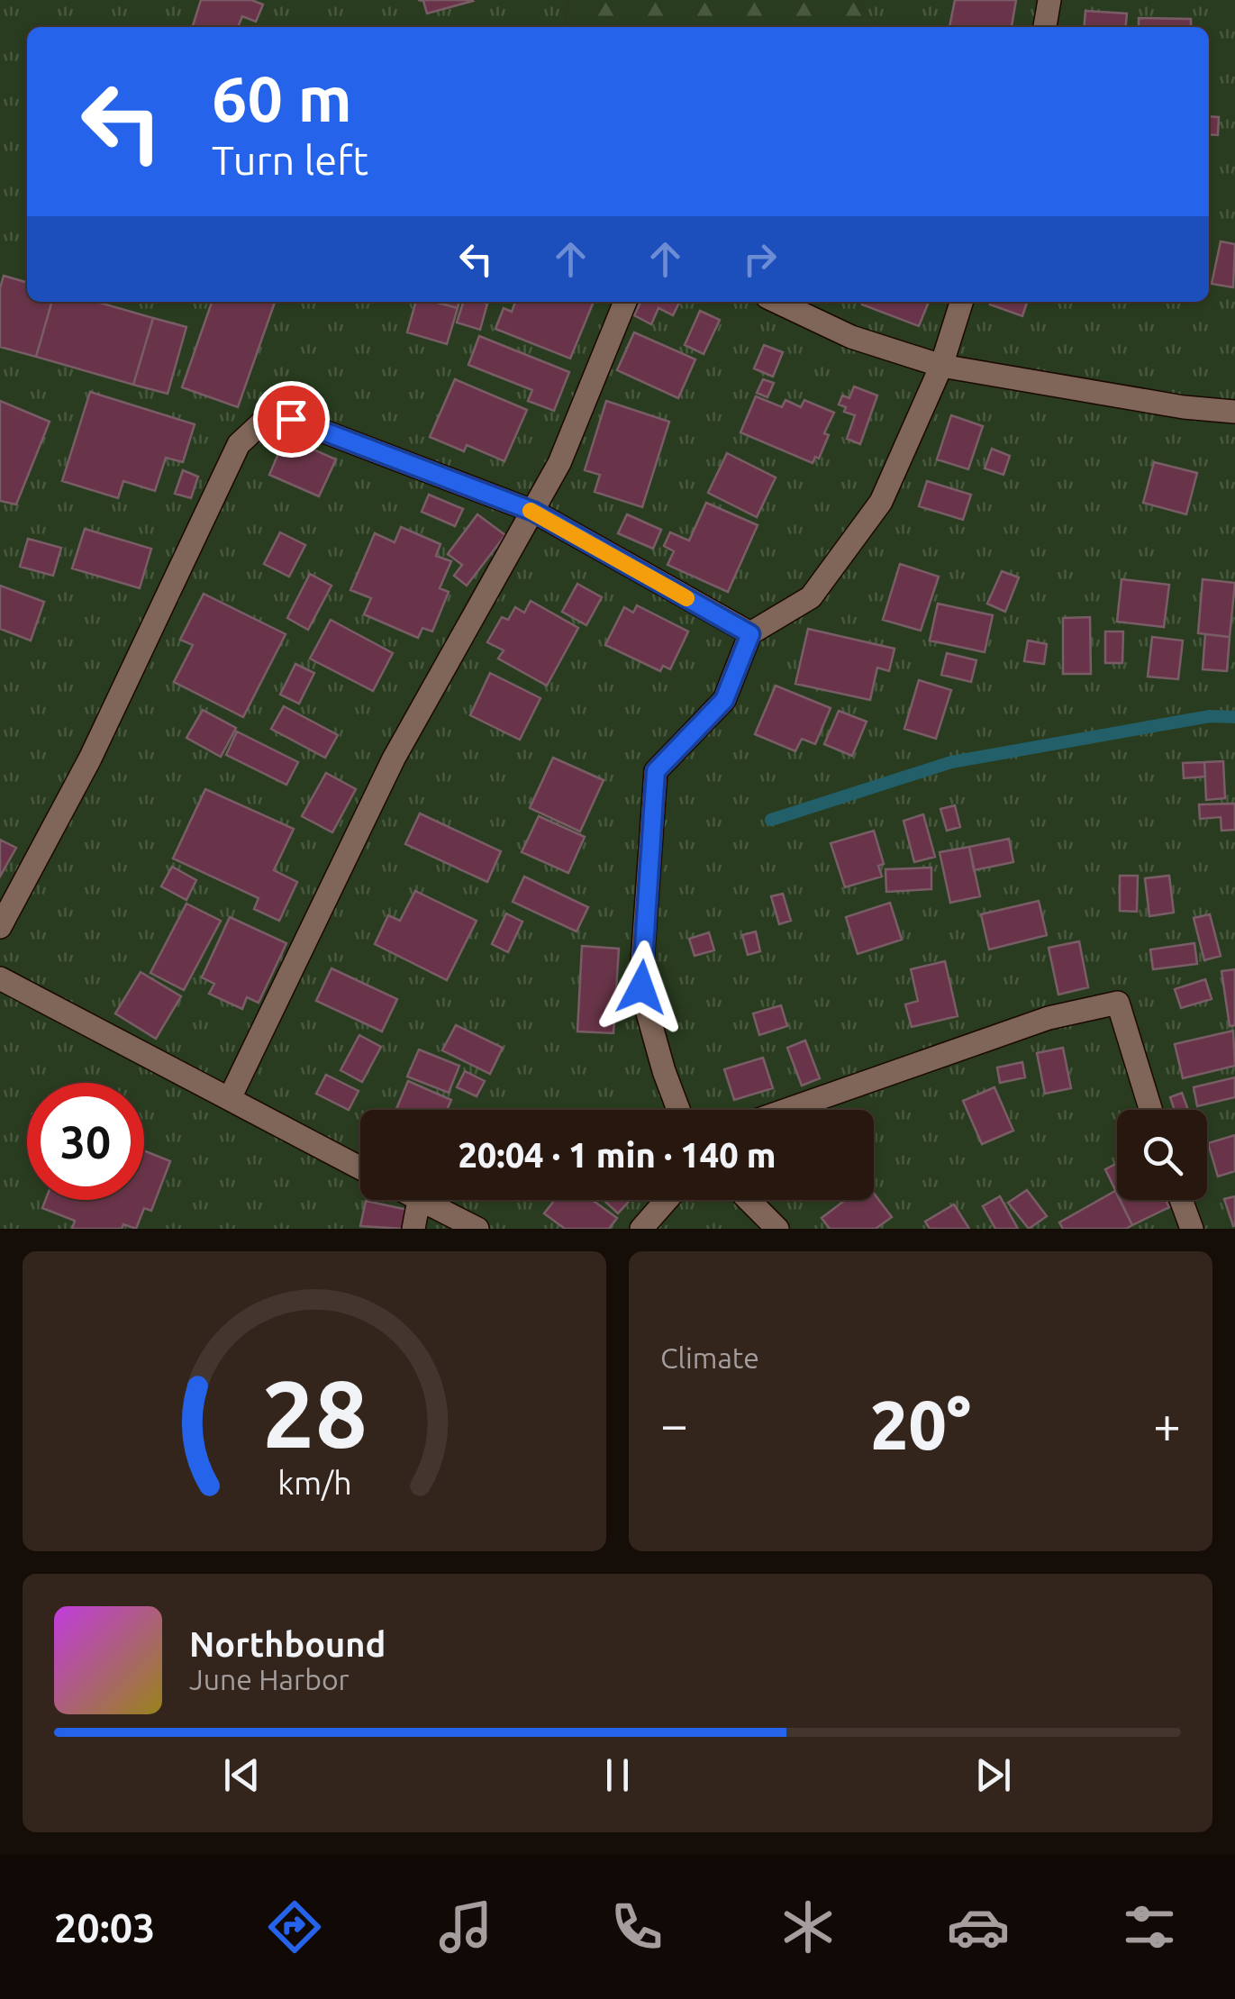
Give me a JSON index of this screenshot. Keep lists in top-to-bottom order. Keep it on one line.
{"page":{"turn":["60 m","Turn left"],"limit":"30","trip":"20:04 · 1 min · 140 m","tile":"Climate","heat":["−","20°","+"],"song":["Northbound","June Harbor"],"tabs":"20:03","gauge":["28","km/h"]}}
